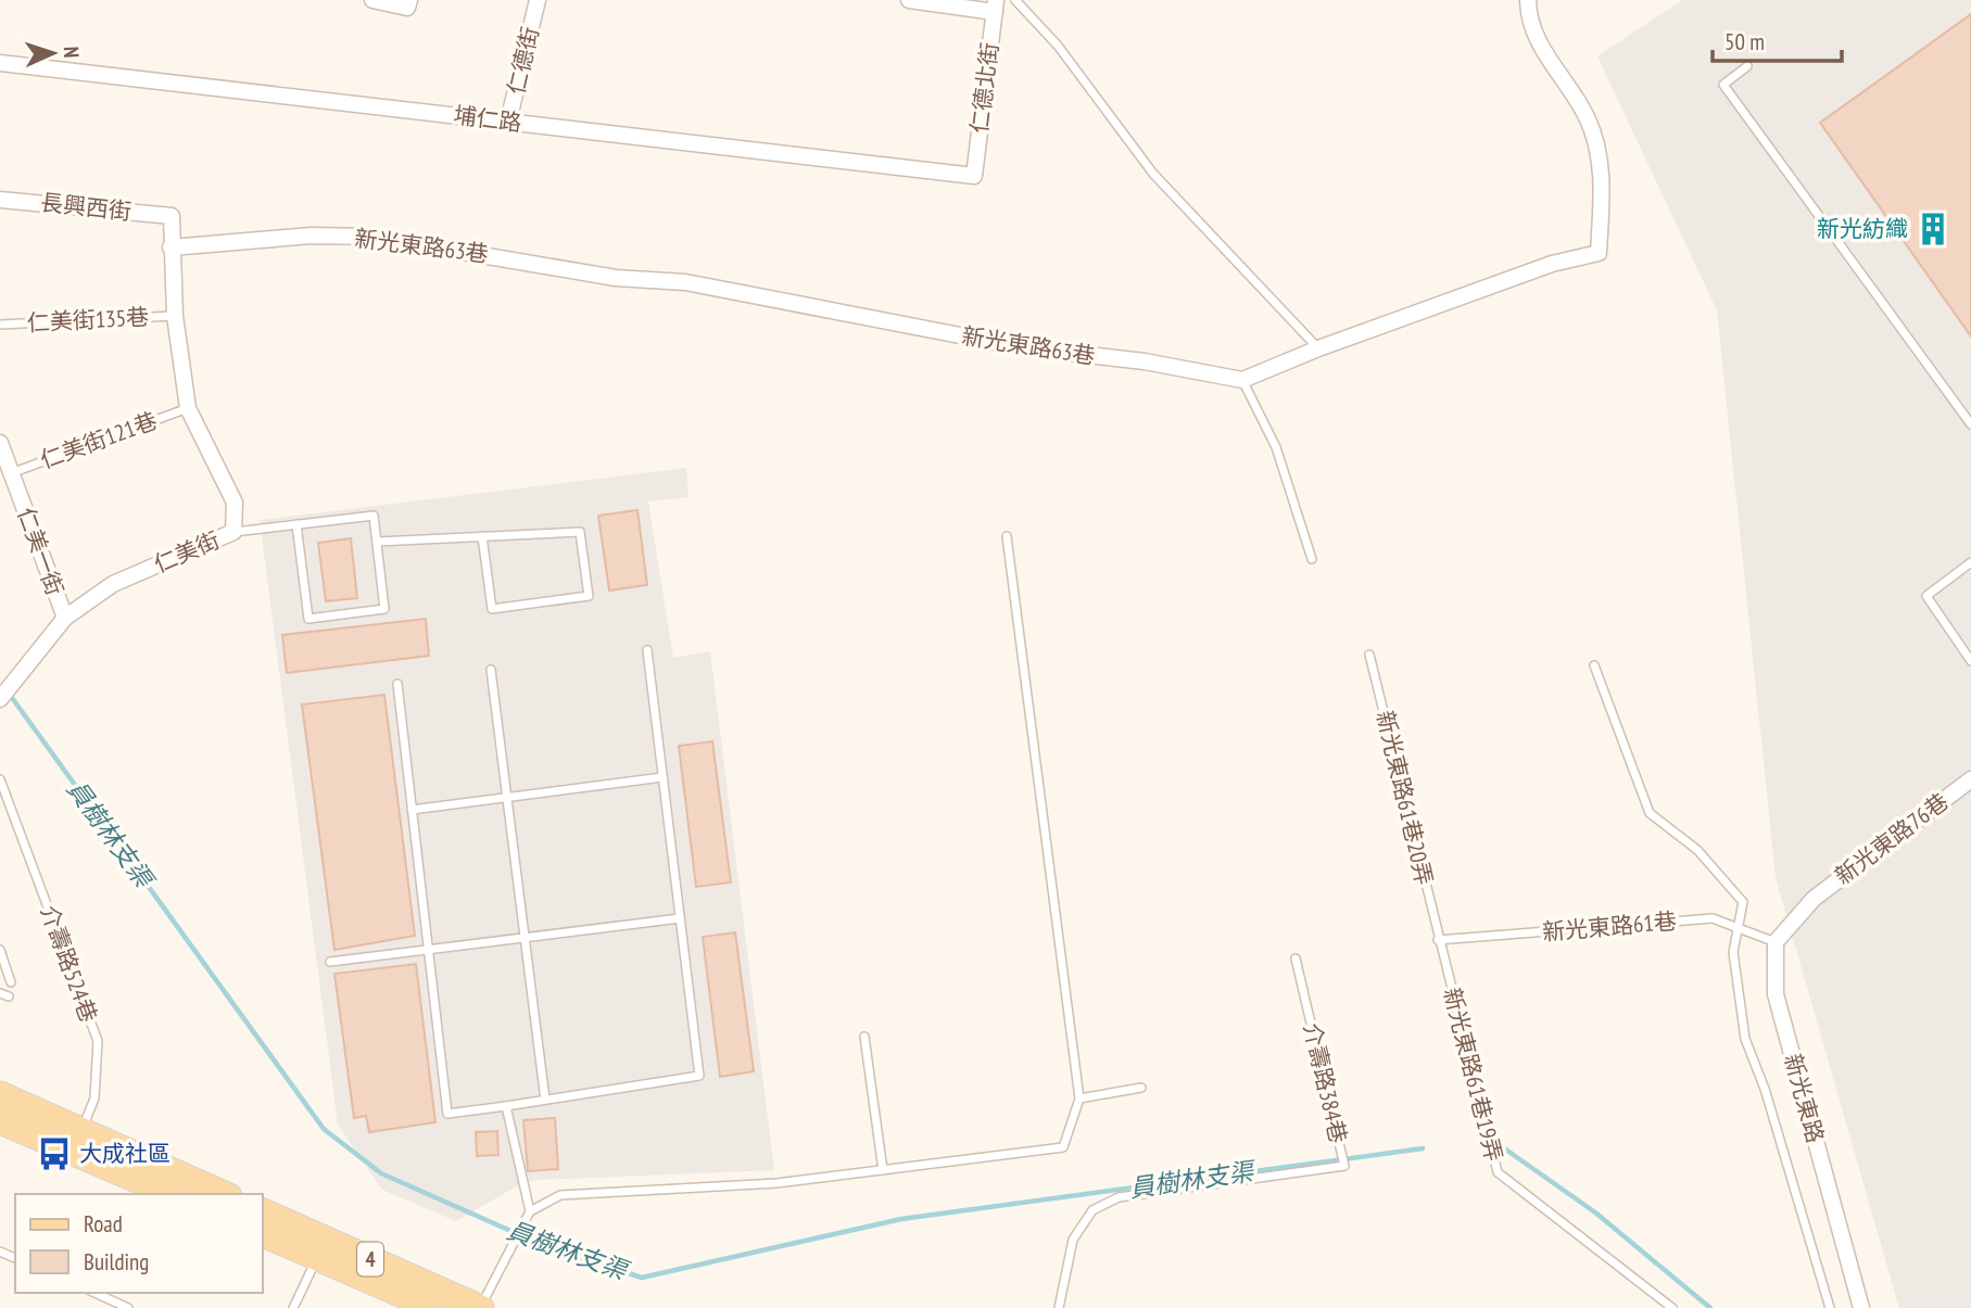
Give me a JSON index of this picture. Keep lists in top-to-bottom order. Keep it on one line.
{"streets":{"main road":["4"],"street":["仁德街","仁德北街","埔仁路","長興西街","新光東路63巷","仁美一街","仁美街","新光東路76巷","新光東路"],"lane":["仁美街135巷","仁美街121巷","新光東路61巷20弄","新光東路61巷","介壽路524巷","新光東路61巷19弄","介壽路384巷"]},"crossings":[["仁德街","埔仁路"],["仁德北街","埔仁路"],["長興西街","仁美街"],["新光東路63巷","仁美街"],["仁美街135巷","仁美街"],["仁美街121巷","仁美一街"],["仁美街121巷","仁美街"],["仁美一街","仁美街"],["新光東路61巷20弄","新光東路61巷"],["新光東路61巷20弄","新光東路61巷19弄"],["新光東路76巷","新光東路61巷"],["新光東路76巷","新光東路"],["新光東路61巷","新光東路61巷19弄"],["新光東路61巷","新光東路"]],"water":["員樹林支渠"],"places":{"building":["新光紡織"],"bus stop":["大成社區"]},"legend":["Road","Building"],"scale_bar":"50 m","north":"right"}
